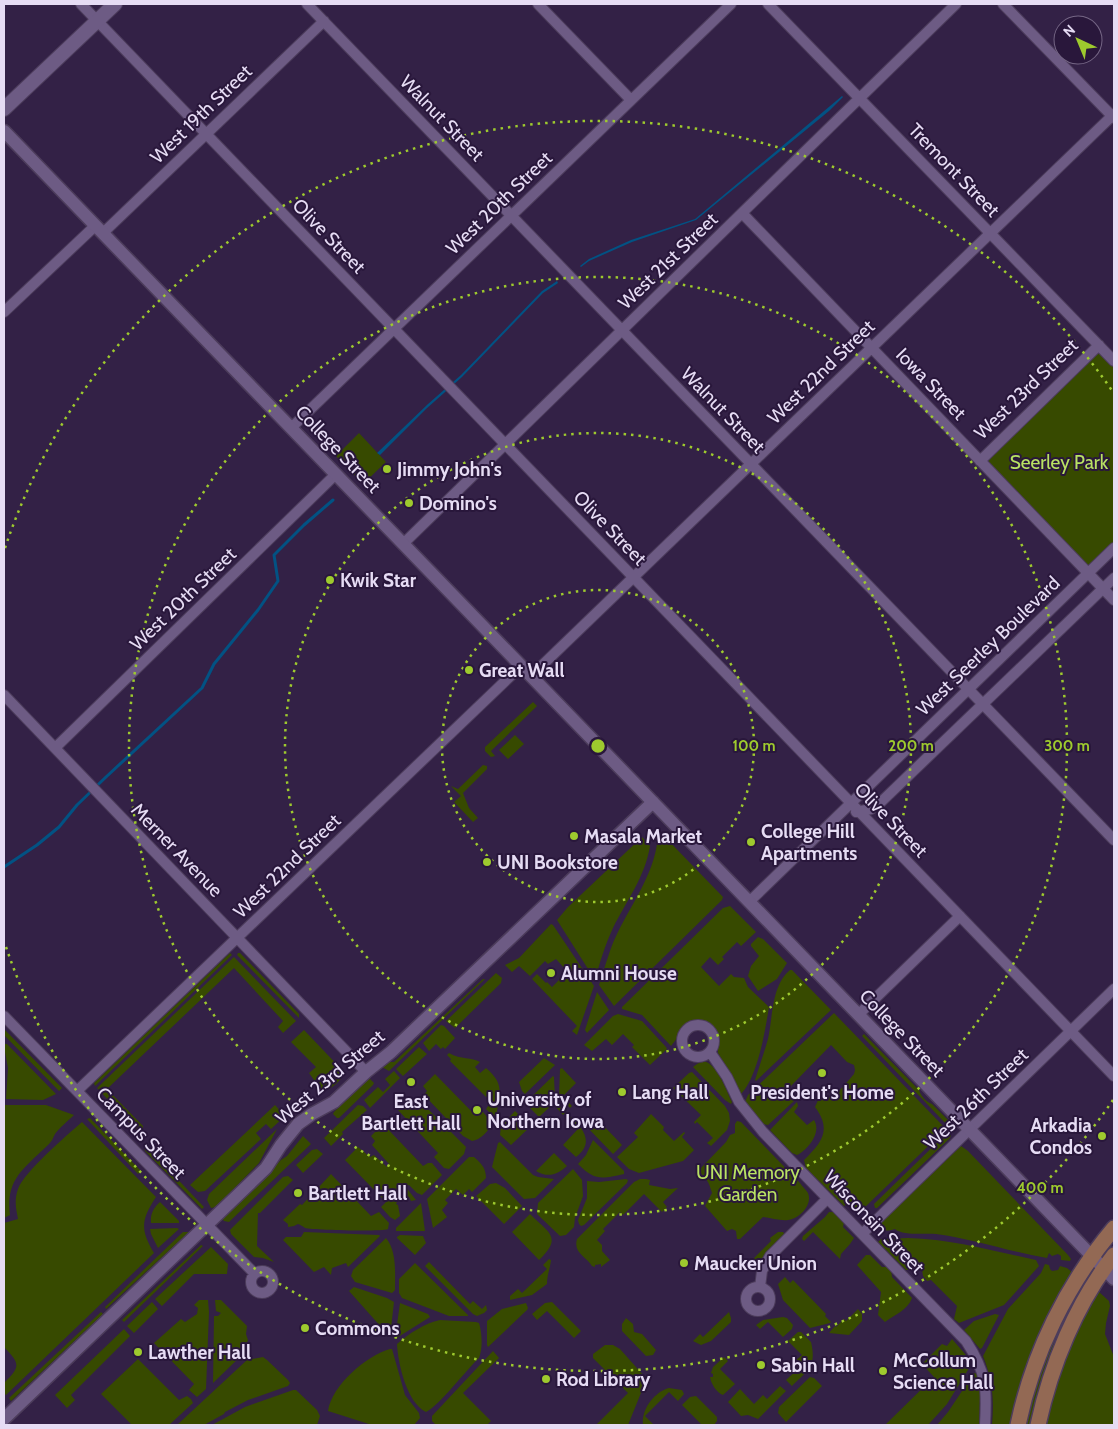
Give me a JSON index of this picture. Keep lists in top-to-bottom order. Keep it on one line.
{"streets":{"street":["West 19th Street","Walnut Street","Tremont Street","West 20th Street","Olive Street","West 21st Street","West 22nd Street","Iowa Street","West 23rd Street","College Street","West Seerley Boulevard","Merner Avenue","West 26th Street","Campus Street","Wisconsin Street"]},"crossings":[["West 19th Street","Walnut Street"],["West 19th Street","Olive Street"],["West 19th Street","College Street"],["Walnut Street","West 20th Street"],["Walnut Street","West 21st Street"],["Walnut Street","West 22nd Street"],["Walnut Street","West Seerley Boulevard"],["Tremont Street","West 21st Street"],["Tremont Street","West 22nd Street"],["Tremont Street","West 23rd Street"],["West 20th Street","Olive Street"],["West 20th Street","College Street"],["West 20th Street","Merner Avenue"],["Olive Street","West 21st Street"],["Olive Street","West 22nd Street"],["Olive Street","West Seerley Boulevard"],["Olive Street","West 26th Street"],["West 21st Street","Iowa Street"],["West 21st Street","College Street"],["West 22nd Street","Iowa Street"],["West 22nd Street","College Street"],["West 22nd Street","Merner Avenue"],["West 22nd Street","Campus Street"],["Iowa Street","West 23rd Street"],["Iowa Street","West Seerley Boulevard"],["West 23rd Street","College Street"],["West 23rd Street","Merner Avenue"],["West 23rd Street","Campus Street"],["College Street","West Seerley Boulevard"],["College Street","West 26th Street"],["West 26th Street","Wisconsin Street"]],"parks":["Seerley Park","UNI Memory Garden"],"places":["Jimmy John's","Domino's","Kwik Star","Great Wall","Masala Market","College Hill Apartments","UNI Bookstore","Alumni House","President's Home","East Bartlett Hall","Lang Hall","University of Northern Iowa","Arkadia Condos","Bartlett Hall","Maucker Union","Commons","Lawther Hall","Sabin Hall","McCollum Science Hall","Rod Library"],"north":"top left","rings":["100 m","200 m","300 m","400 m"]}
